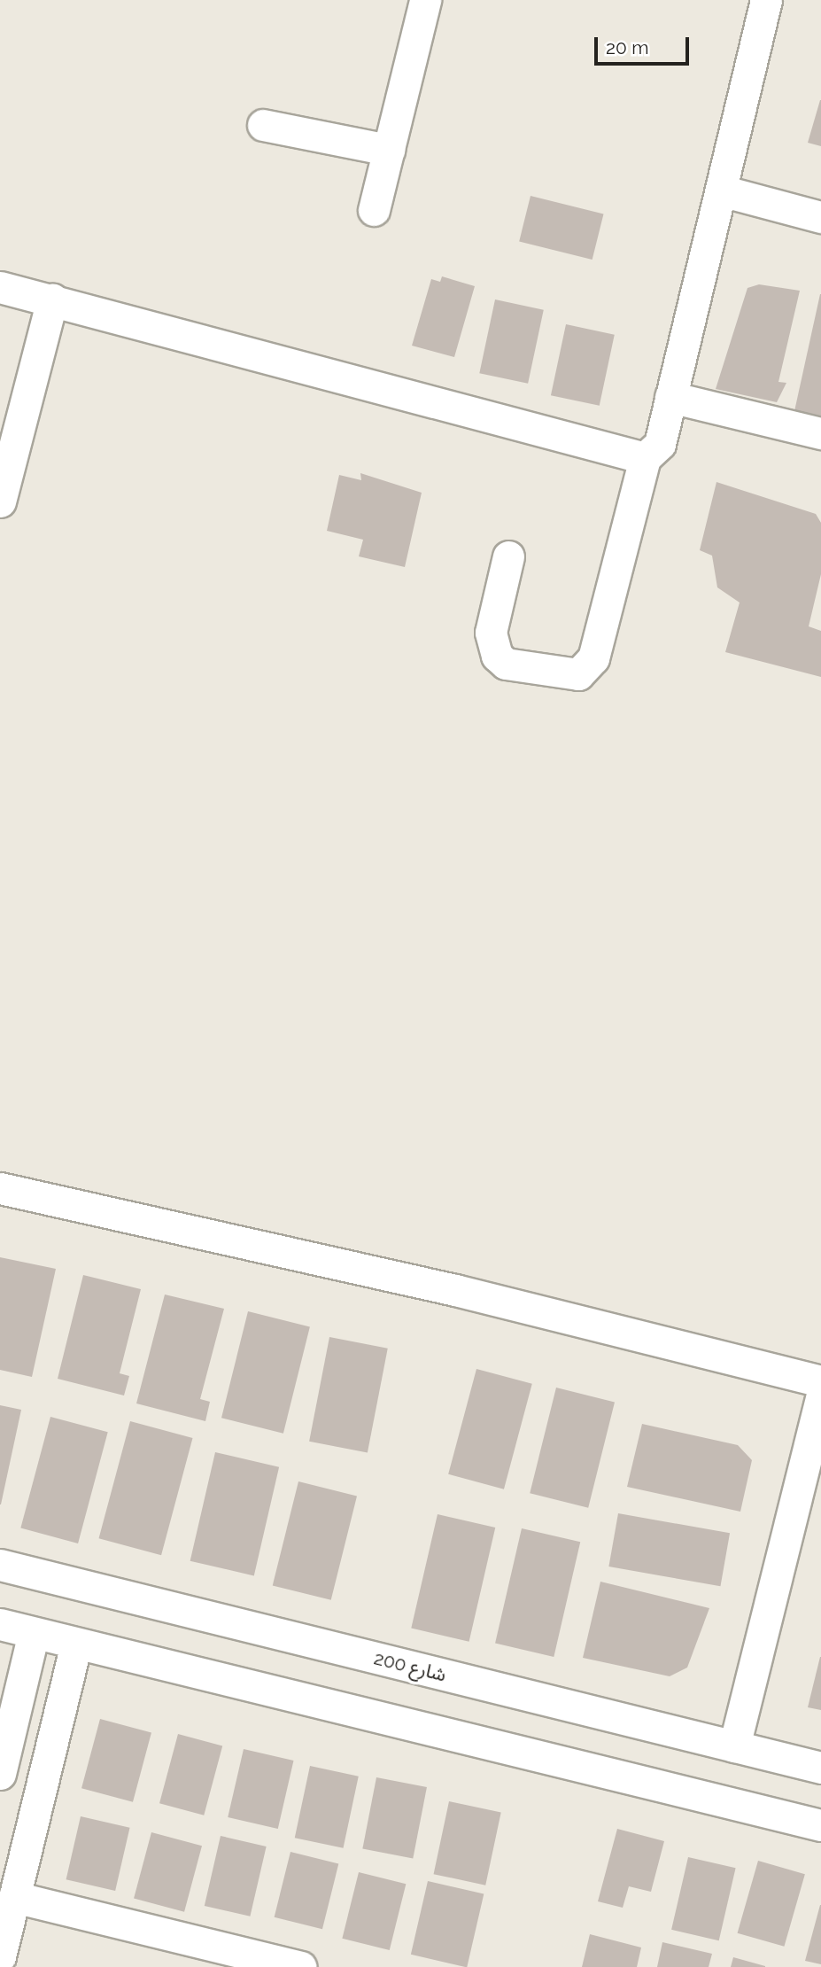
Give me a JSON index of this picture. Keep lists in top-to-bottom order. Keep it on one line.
{"streets":{"street":["شارع 200"]},"scale_bar":"20 m"}
